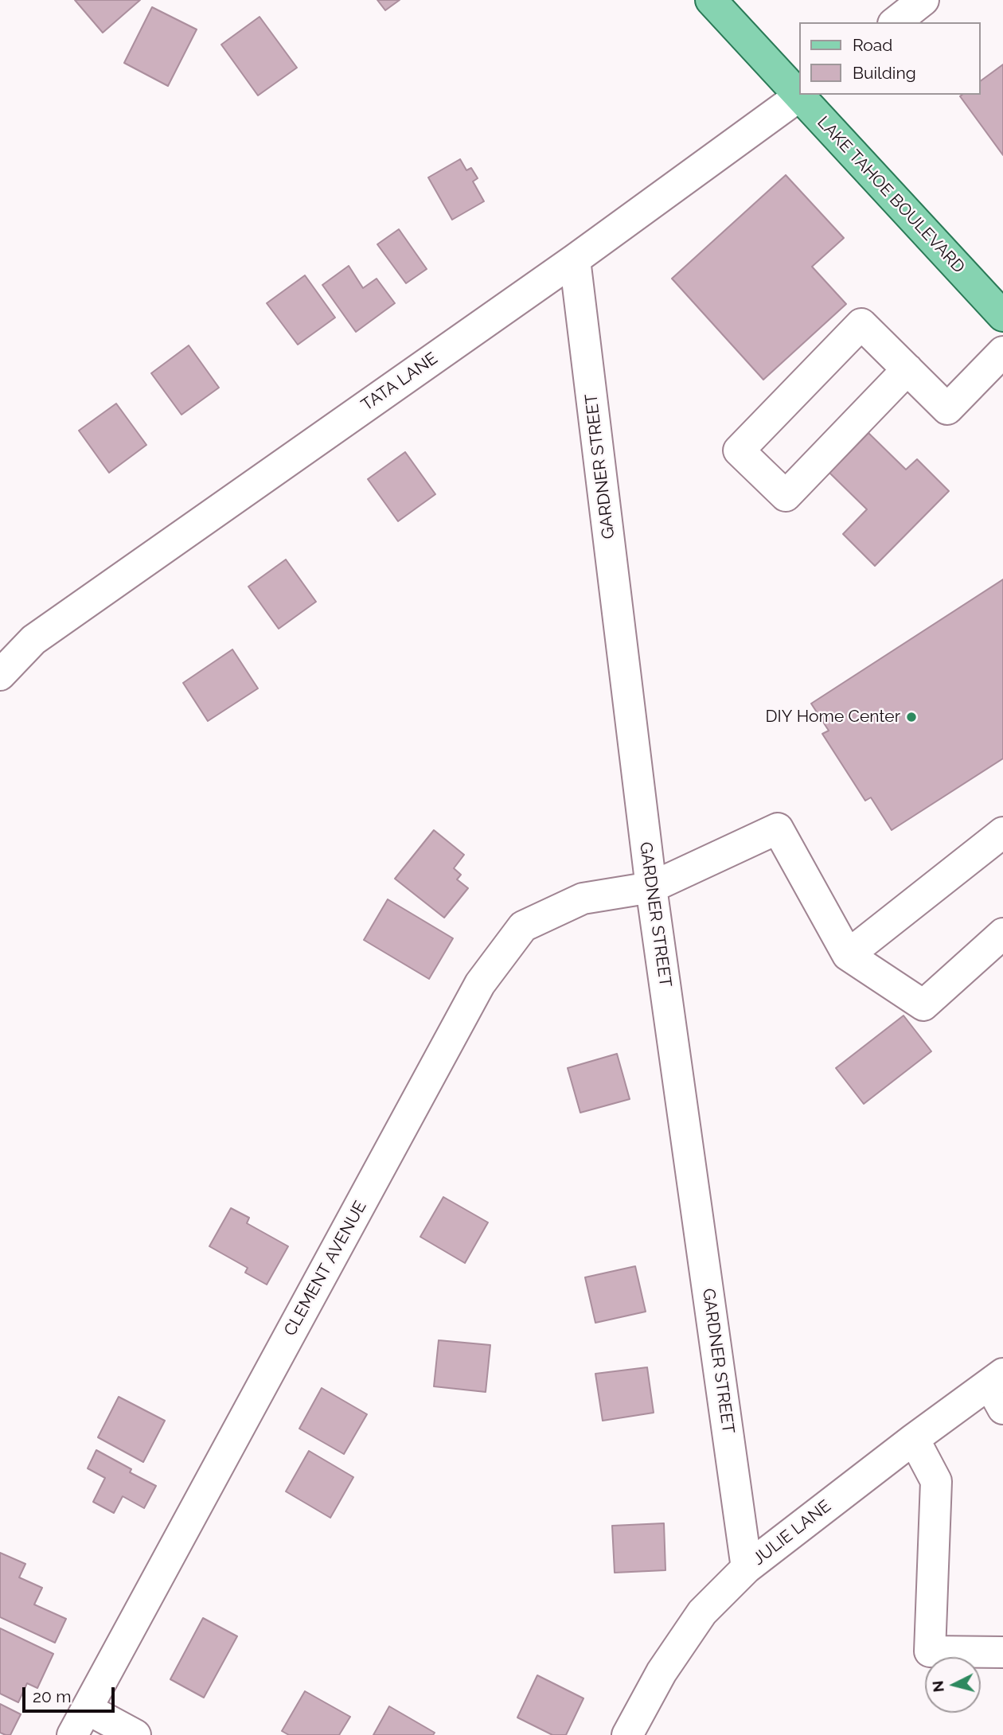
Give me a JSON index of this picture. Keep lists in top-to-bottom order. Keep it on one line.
{"streets":{"main road":["LAKE TAHOE BOULEVARD"],"street":["TATA LANE","GARDNER STREET","CLEMENT AVENUE","JULIE LANE"]},"crossings":[["LAKE TAHOE BOULEVARD","TATA LANE"],["TATA LANE","GARDNER STREET"],["GARDNER STREET","CLEMENT AVENUE"],["GARDNER STREET","JULIE LANE"]],"places":["DIY Home Center"],"legend":["Road","Building"],"scale_bar":"20 m","north":"left"}
